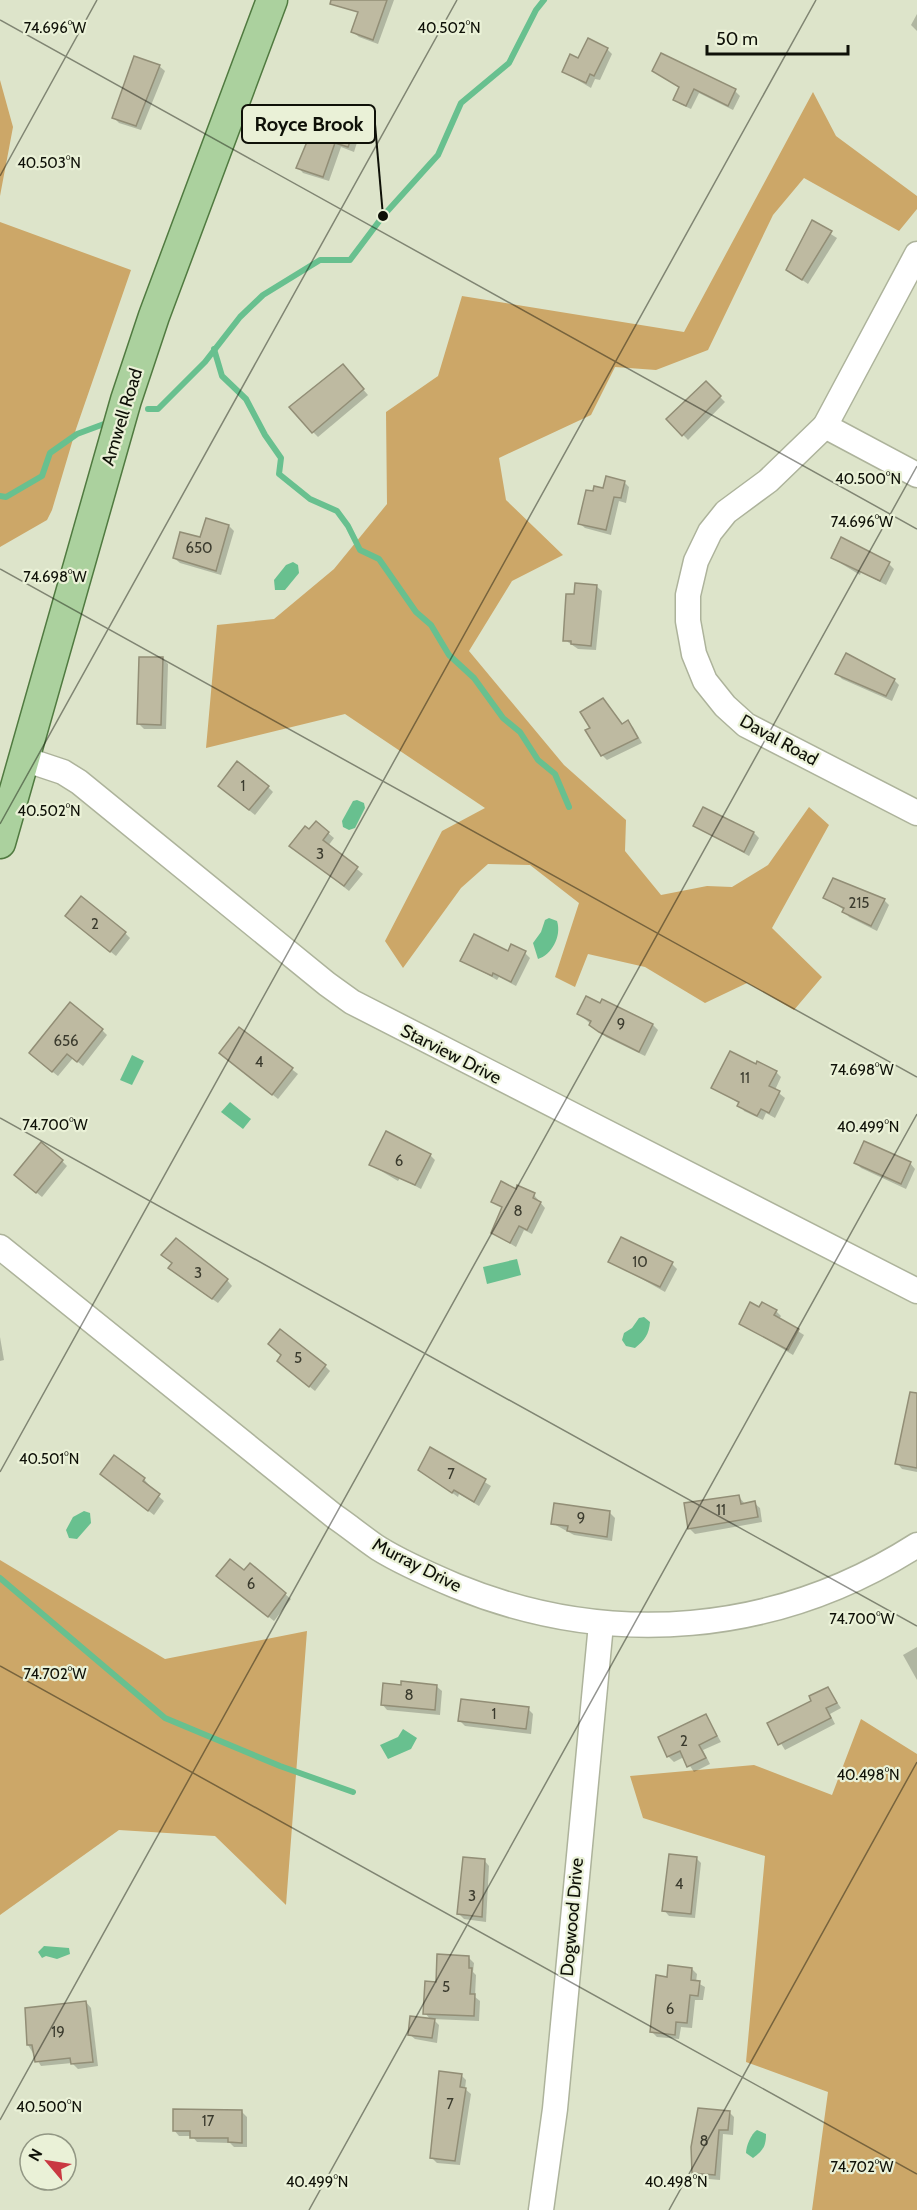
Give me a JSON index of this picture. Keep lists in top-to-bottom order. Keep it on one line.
{"streets":{"main road":["Amwell Road"],"street":["Daval Road","Starview Drive","Murray Drive","Dogwood Drive"]},"crossings":[["Amwell Road","Starview Drive"],["Murray Drive","Dogwood Drive"]],"places":["Royce Brook"],"house_numbers":["650","1","3","215","2","9","656","4","11","6","8","10","3","5","7","11","9","6","8","1","2","4","3","5","6","19","7","17","8"],"scale_bar":"50 m","north":"top left","coordinates":["74.696°W","40.502°N","40.503°N","40.500°N","74.698°W","74.700°W","40.499°N","40.501°N","74.702°W","40.498°N"]}
